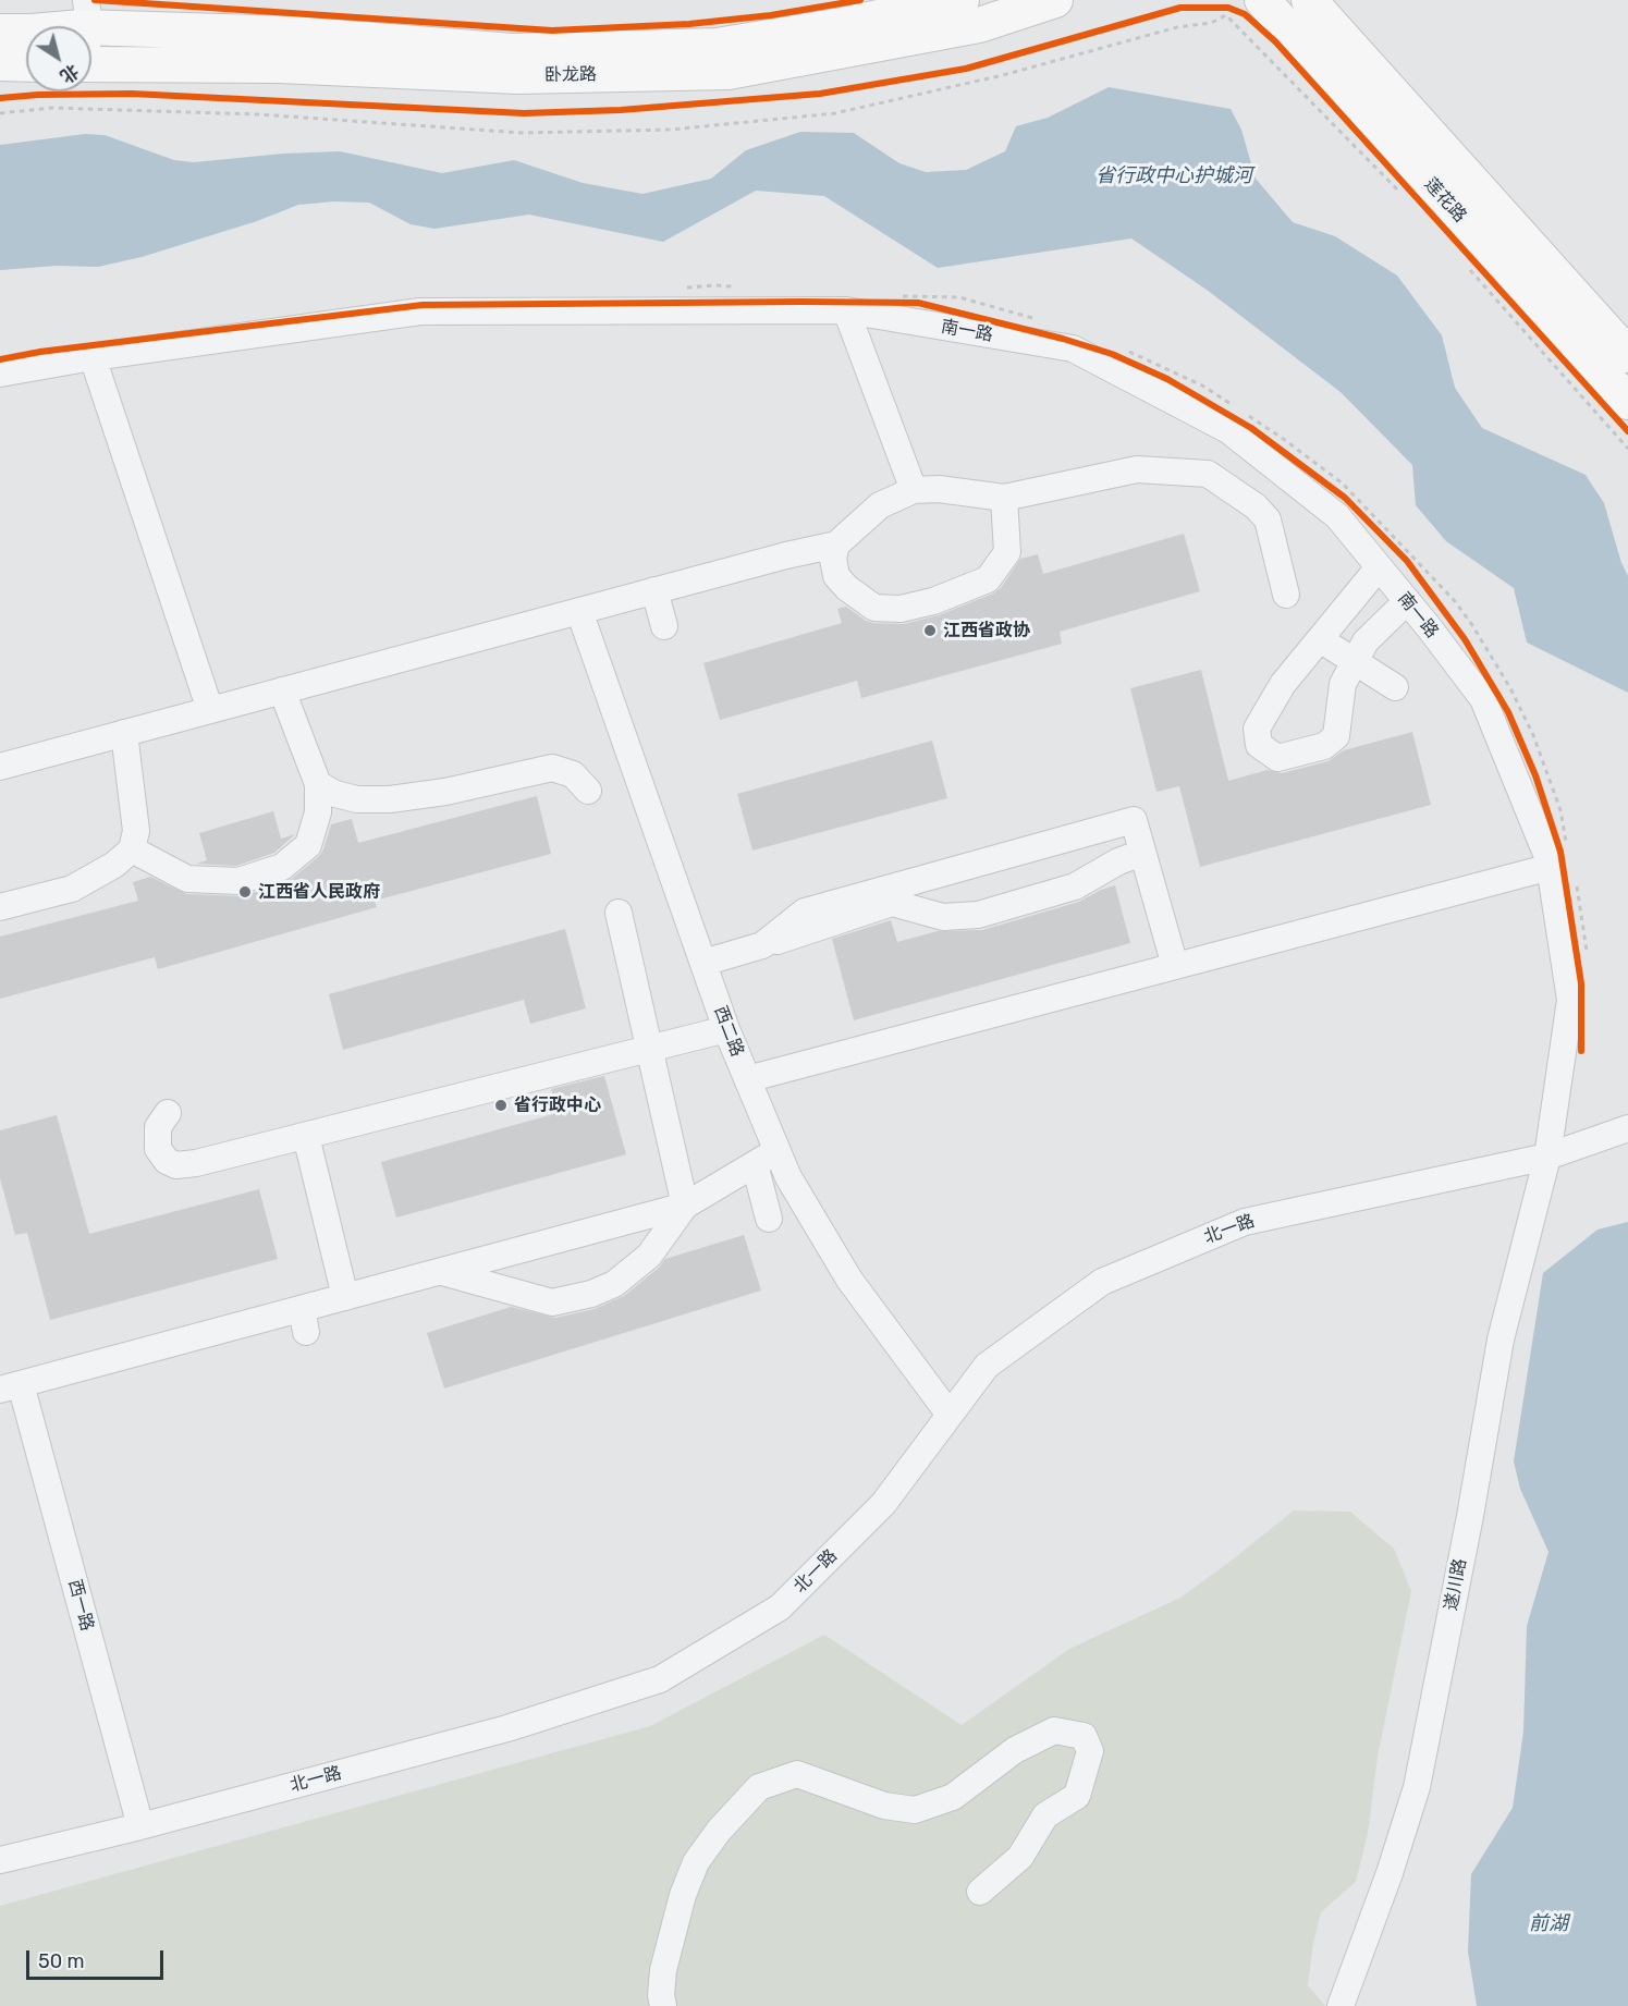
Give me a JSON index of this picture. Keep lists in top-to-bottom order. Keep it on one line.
{"streets":{"main road":["卧龙路","莲花路"],"street":["南一路","西二路","北一路","遂川路","西一路"]},"crossings":[["南一路","北一路"],["南一路","遂川路"],["西二路","北一路"],["北一路","遂川路"],["北一路","西一路"]],"water":["省行政中心护城河","前湖"],"places":["江西省政协","江西省人民政府","省行政中心"],"scale_bar":"50 m","north":"bottom right"}
